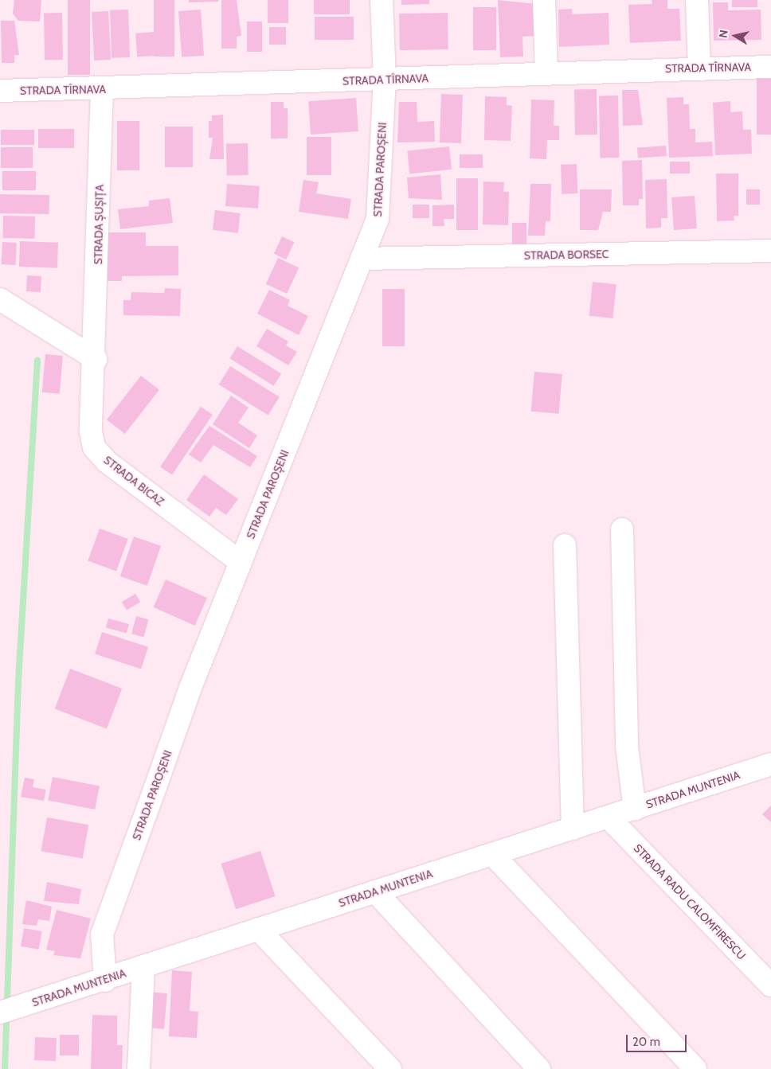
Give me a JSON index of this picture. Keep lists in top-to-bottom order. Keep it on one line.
{"streets":{"street":["STRADA TÎRNAVA","STRADA PAROȘENI","STRADA ȘUȘIȚA","STRADA BORSEC","STRADA BICAZ","STRADA MUNTENIA","STRADA RADU CALOMFIRESCU"]},"crossings":[["STRADA TÎRNAVA","STRADA PAROȘENI"],["STRADA TÎRNAVA","STRADA ȘUȘIȚA"],["STRADA PAROȘENI","STRADA BORSEC"],["STRADA PAROȘENI","STRADA BICAZ"],["STRADA PAROȘENI","STRADA MUNTENIA"],["STRADA ȘUȘIȚA","STRADA BICAZ"],["STRADA MUNTENIA","STRADA RADU CALOMFIRESCU"]],"scale_bar":"20 m","north":"left"}
